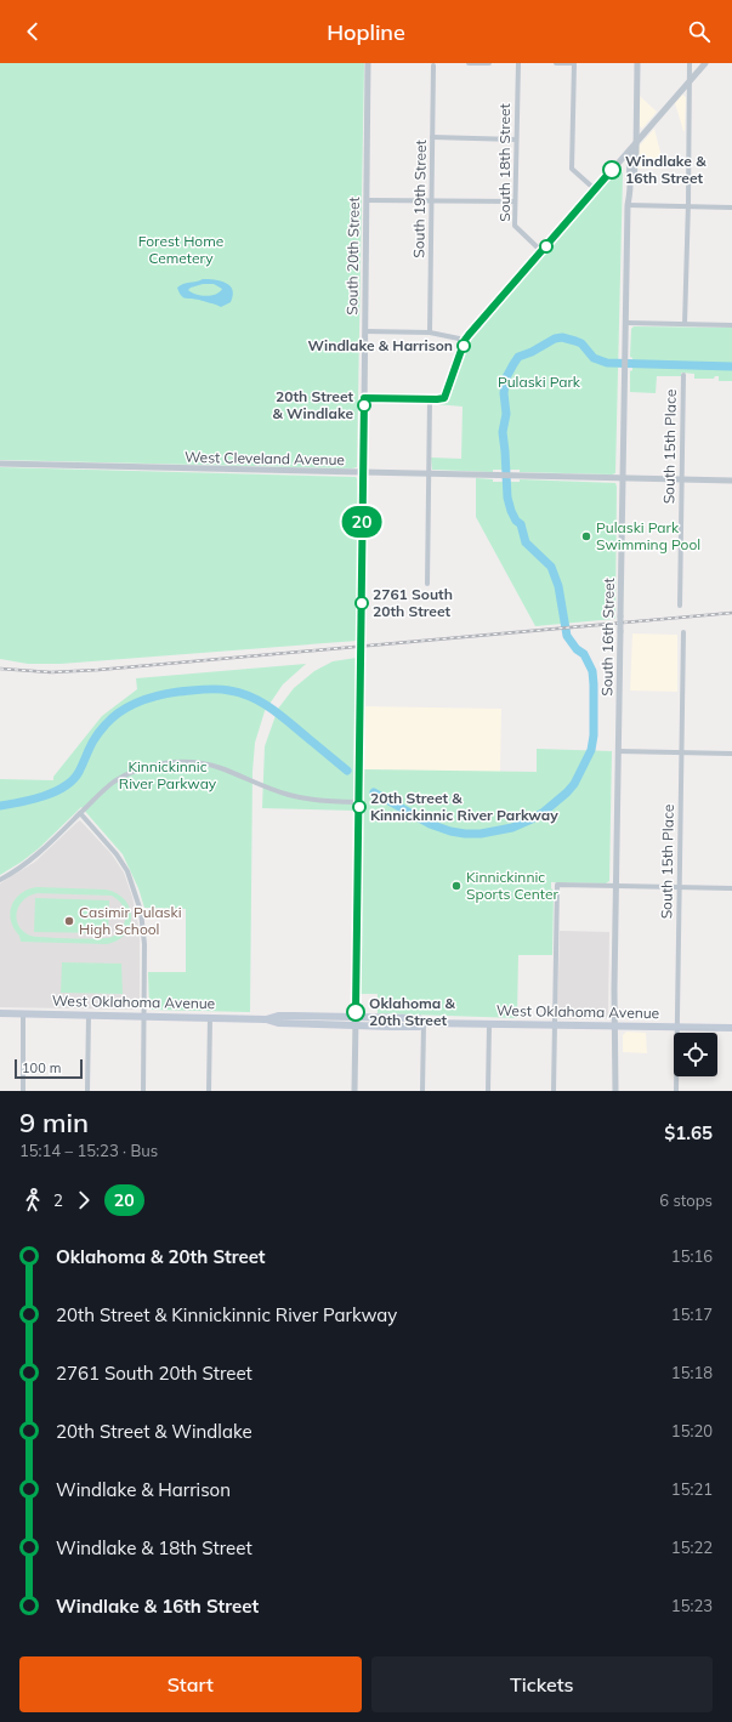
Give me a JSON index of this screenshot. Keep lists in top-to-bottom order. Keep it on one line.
{"streets":{"main road":["West Oklahoma Avenue"],"street":["South 18th Street","South 19th Street","South 20th Street","South 15th Place","West Cleveland Avenue","South 16th Street"]},"crossings":[["South 20th Street","West Cleveland Avenue"],["South 20th Street","West Oklahoma Avenue"],["South 15th Place","West Cleveland Avenue"],["South 15th Place","West Oklahoma Avenue"],["West Cleveland Avenue","South 16th Street"],["South 16th Street","West Oklahoma Avenue"]],"parks":["Forest Home Cemetery","Pulaski Park","Kinnickinnic River Parkway"],"places":["Windlake & 16th Street","Windlake & Harrison","20th Street & Windlake","Pulaski Park Swimming Pool","2761 South 20th Street","20th Street & Kinnickinnic River Parkway","Kinnickinnic Sports Center","Casimir Pulaski High School","Oklahoma & 20th Street"],"lines":["bus line 20"],"scale_bar":"100 m","page":{"header":"Hopline","on_map":"20","scale":"100 m","heading":["9 min","15:14 – 15:23 · Bus","$1.65"],"legs":["2","20","6 stops"],"list":[{"name":"Oklahoma & 20th Street","value":"15:16"},{"name":"20th Street & Kinnickinnic River Parkway","value":"15:17"},{"name":"2761 South 20th Street","value":"15:18"},{"name":"20th Street & Windlake","value":"15:20"},{"name":"Windlake & Harrison","value":"15:21"},{"name":"Windlake & 18th Street","value":"15:22"},{"name":"Windlake & 16th Street","value":"15:23"}],"buttons":["Start","Tickets"]}}
